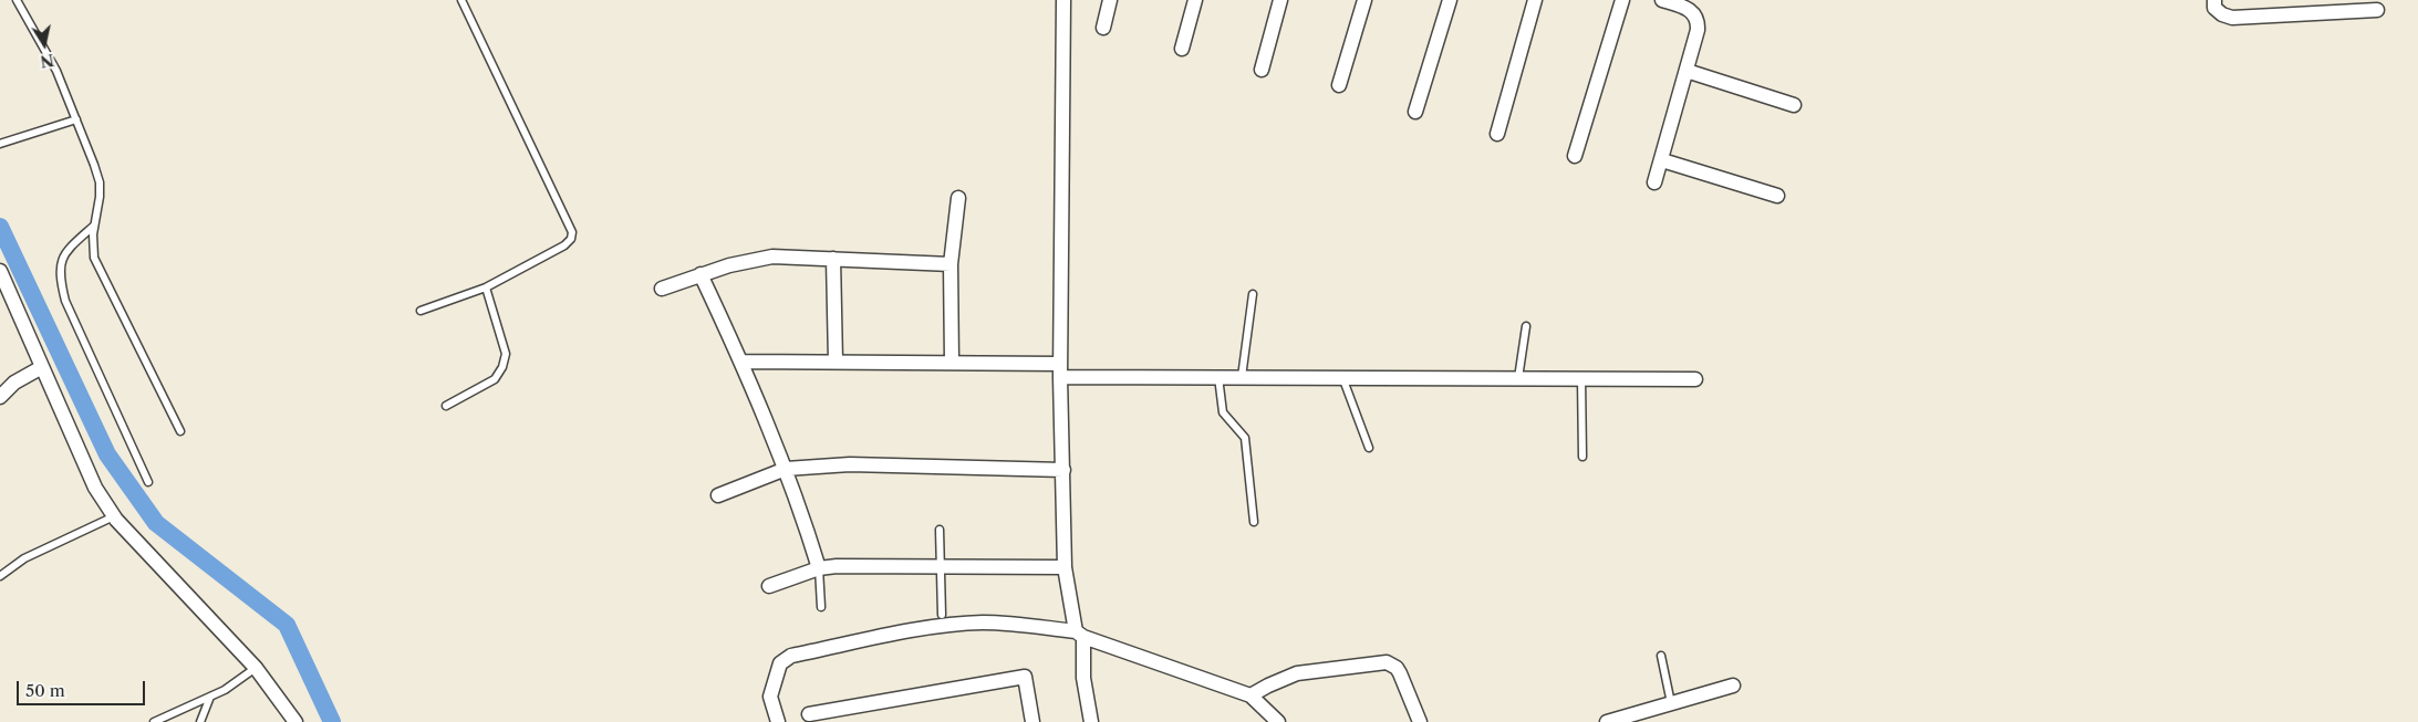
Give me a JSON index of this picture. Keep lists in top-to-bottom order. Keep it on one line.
{"scale_bar":"50 m","north":"bottom"}
